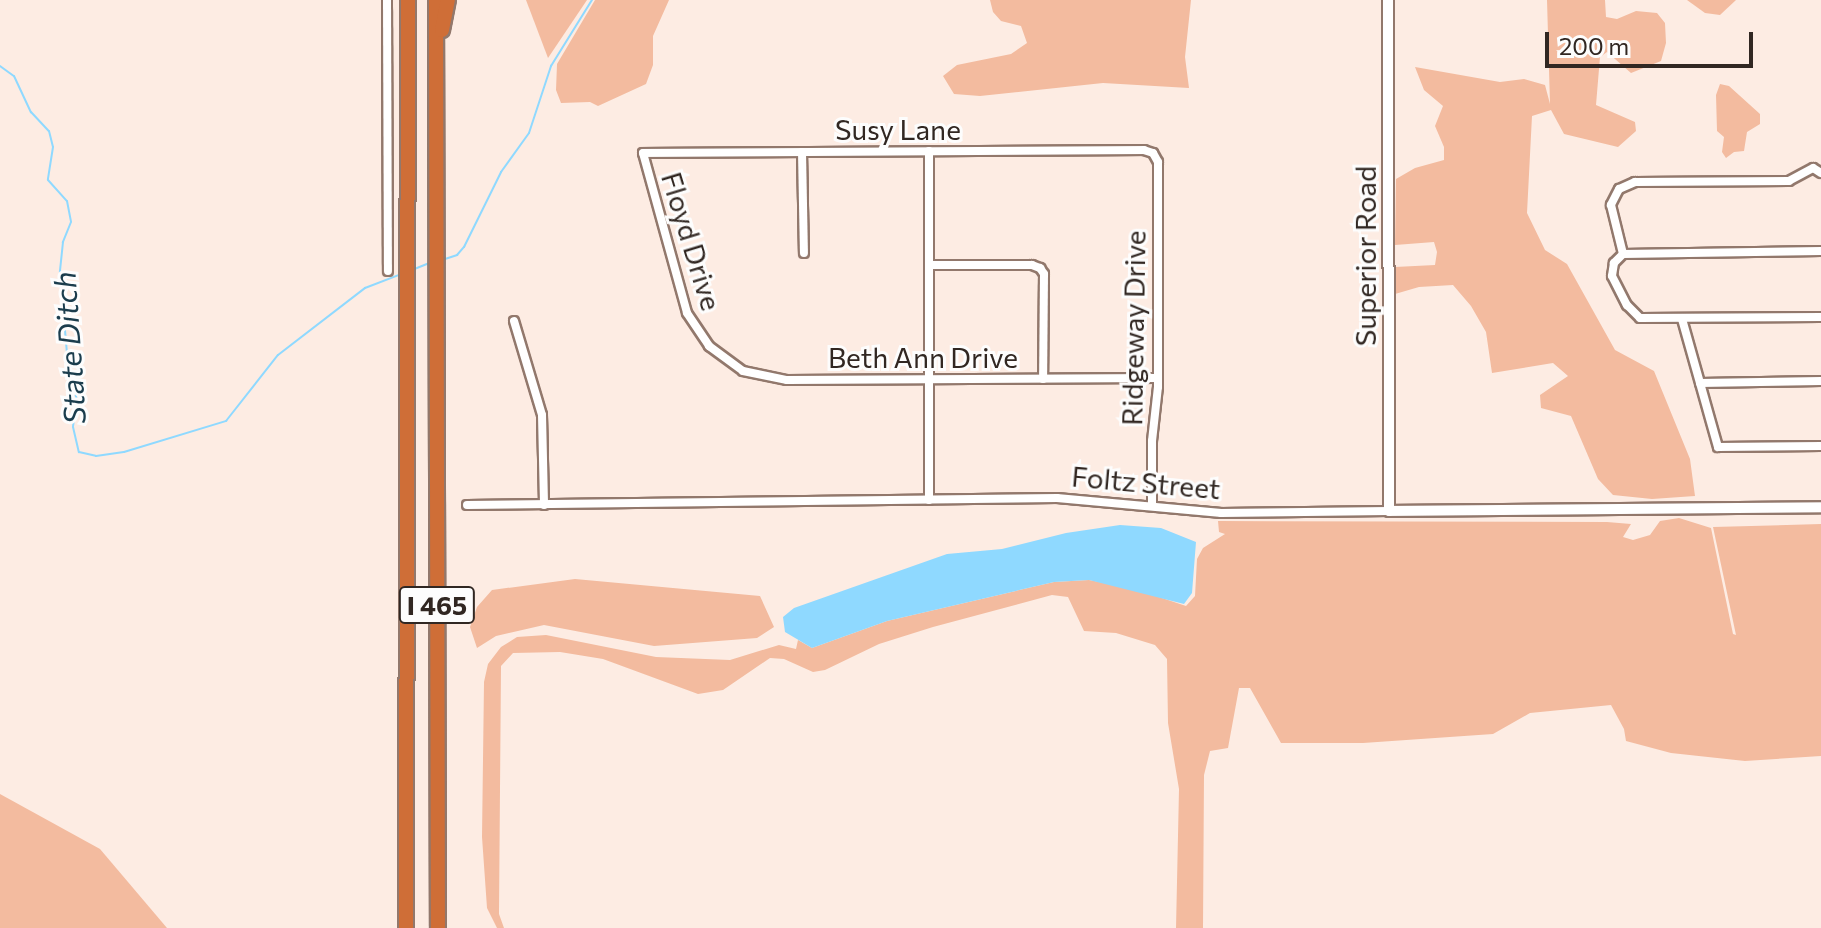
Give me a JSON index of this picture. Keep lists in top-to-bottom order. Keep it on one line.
{"streets":{"highway":["I 465"],"street":["Susy Lane","Floyd Drive","Superior Road","Ridgeway Drive","Beth Ann Drive","Foltz Street"]},"crossings":[["Susy Lane","Floyd Drive"],["Susy Lane","Ridgeway Drive"],["Floyd Drive","Beth Ann Drive"],["Superior Road","Foltz Street"],["Ridgeway Drive","Beth Ann Drive"],["Ridgeway Drive","Foltz Street"]],"water":["State Ditch"],"scale_bar":"200 m"}
